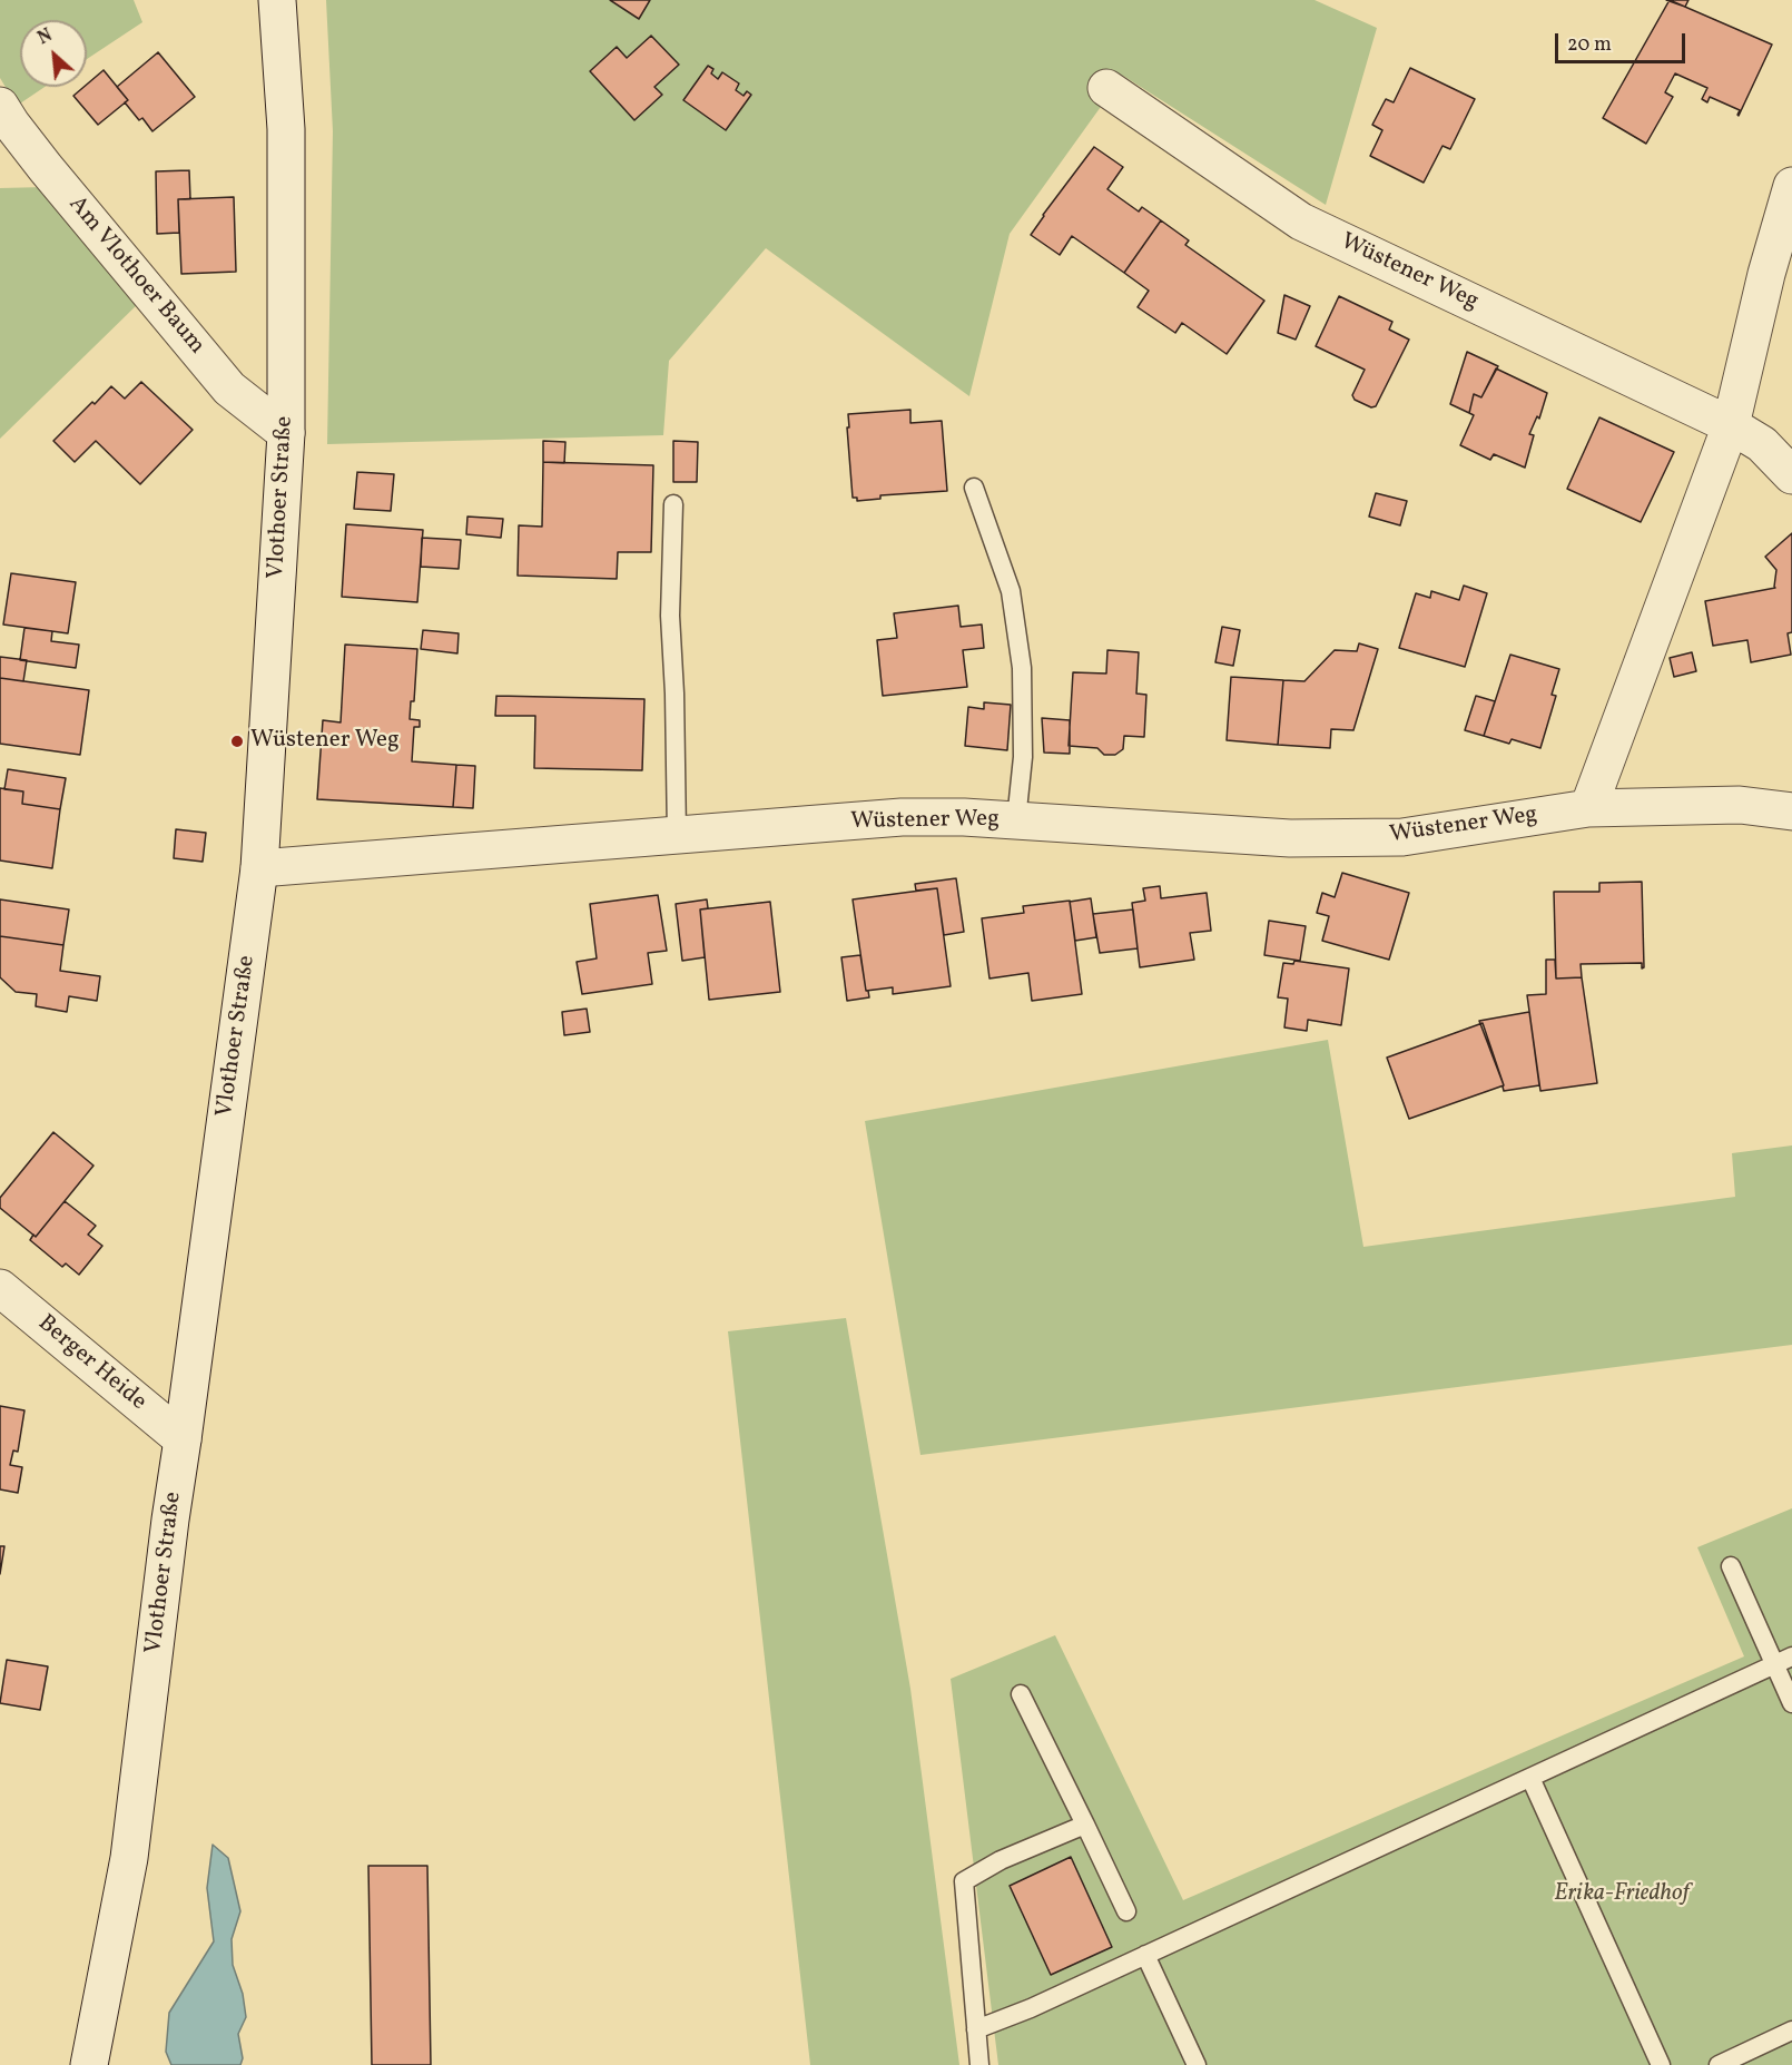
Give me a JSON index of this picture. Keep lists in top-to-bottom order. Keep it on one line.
{"streets":{"street":["Wüstener Weg","Am Vlothoer Baum","Vlothoer Straße","Berger Heide"]},"crossings":[["Wüstener Weg","Vlothoer Straße"],["Am Vlothoer Baum","Vlothoer Straße"],["Vlothoer Straße","Berger Heide"]],"parks":["Erika-Friedhof"],"places":["Wüstener Weg"],"scale_bar":"20 m","north":"top left"}
